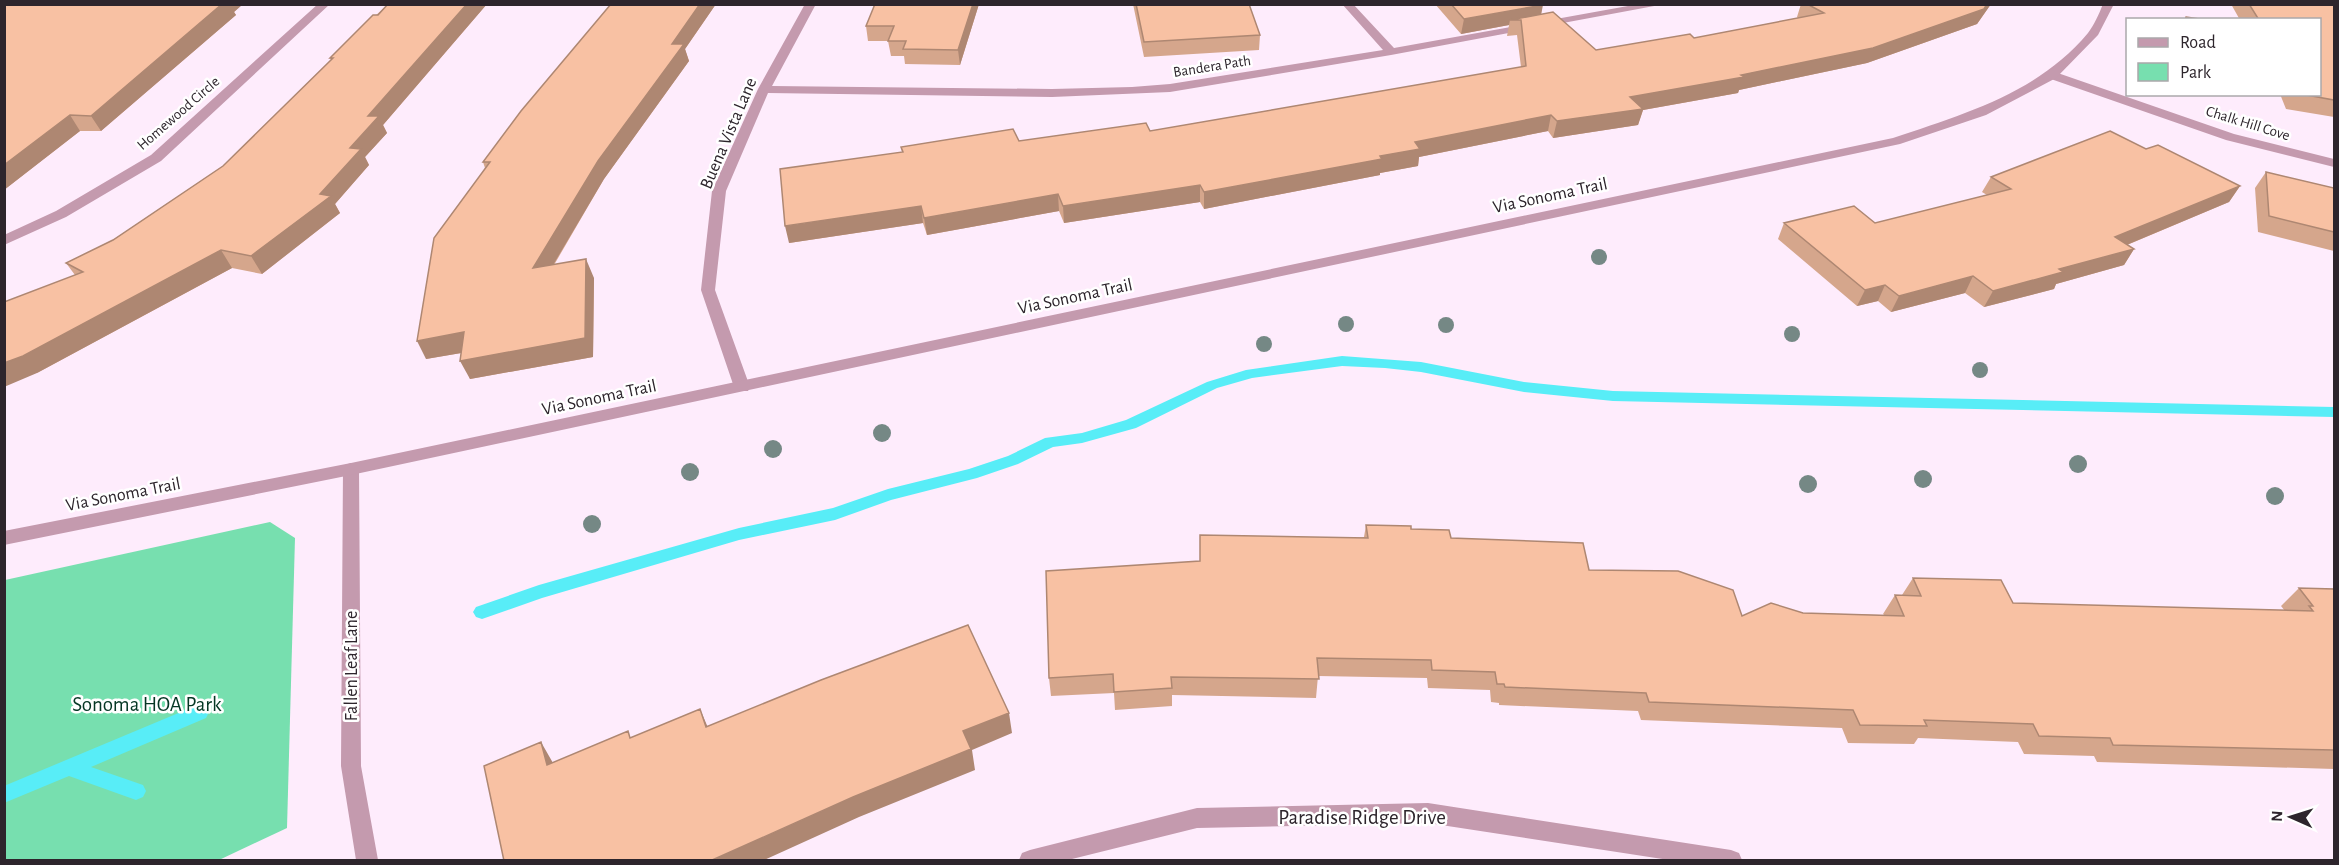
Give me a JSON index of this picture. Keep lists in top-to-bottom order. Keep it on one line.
{"streets":{"street":["Bandera Path","Homewood Circle","Chalk Hill Cove","Buena Vista Lane","Via Sonoma Trail","Fallen Leaf Lane","Paradise Ridge Drive"]},"crossings":[["Bandera Path","Buena Vista Lane"],["Chalk Hill Cove","Via Sonoma Trail"],["Buena Vista Lane","Via Sonoma Trail"],["Via Sonoma Trail","Fallen Leaf Lane"]],"parks":["Sonoma HOA Park"],"legend":["Road","Park"],"north":"left"}
